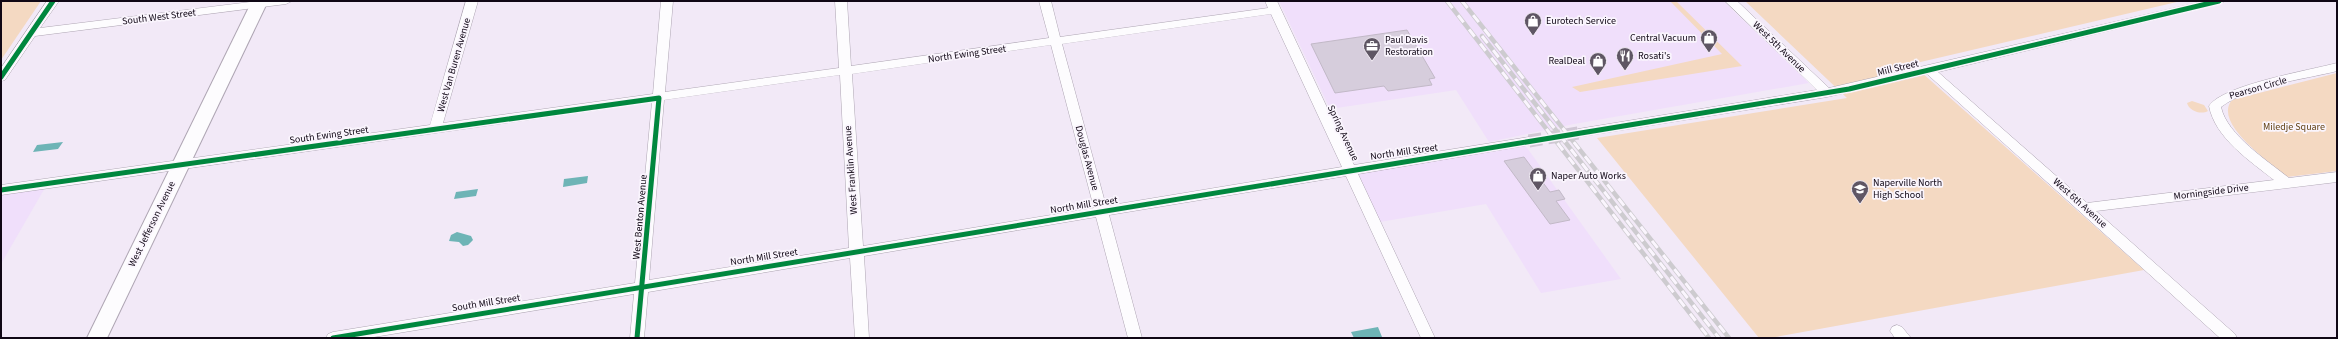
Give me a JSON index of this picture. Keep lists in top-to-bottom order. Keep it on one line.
{"streets":{"street":["South West Street","West 5th Avenue","North Ewing Street","West Van Buren Avenue","Mill Street","Pearson Circle","Spring Avenue","South Ewing Street","North Mill Street","Douglas Avenue","West Franklin Avenue","Morningside Drive","West 6th Avenue","West Benton Avenue","West Jefferson Avenue","South Mill Street"]},"crossings":[["South West Street","West Jefferson Avenue"],["West 5th Avenue","Mill Street"],["North Ewing Street","Spring Avenue"],["North Ewing Street","South Ewing Street"],["North Ewing Street","Douglas Avenue"],["North Ewing Street","West Franklin Avenue"],["North Ewing Street","West Benton Avenue"],["West Van Buren Avenue","South Ewing Street"],["Mill Street","West 6th Avenue"],["Pearson Circle","Morningside Drive"],["Spring Avenue","North Mill Street"],["South Ewing Street","West Benton Avenue"],["South Ewing Street","West Jefferson Avenue"],["North Mill Street","Douglas Avenue"],["North Mill Street","West Franklin Avenue"],["North Mill Street","West Benton Avenue"],["North Mill Street","South Mill Street"],["Morningside Drive","West 6th Avenue"],["West Benton Avenue","South Mill Street"]],"parks":["Miledje Square"],"places":{"shop":["Eurotech Service","Central Vacuum","RealDeal","Naper Auto Works"],"office":["Paul Davis Restoration"],"restaurant":["Rosati's"],"school or university":["Naperville North High School"]}}
